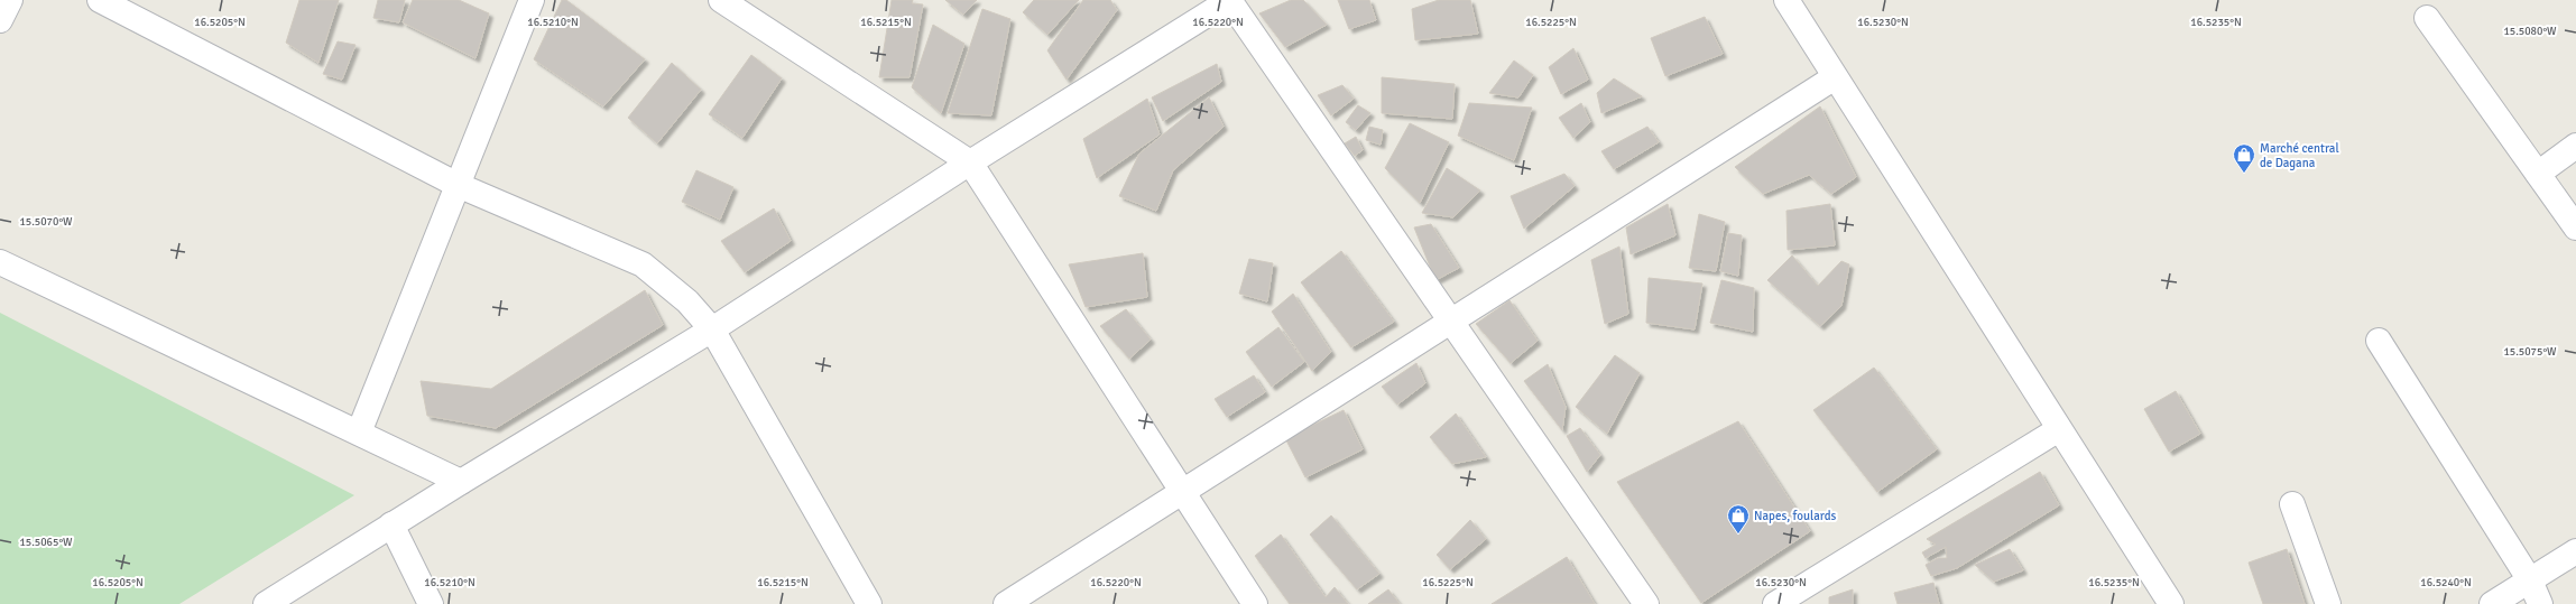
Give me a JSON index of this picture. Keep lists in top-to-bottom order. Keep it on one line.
{"places":{"shop":["Marché central de Dagana","Napes, foulards"]},"coordinates":["16.5205°N","16.5210°N","16.5215°N","16.5220°N","16.5225°N","16.5230°N","16.5235°N","15.5080°W","15.5070°W","15.5075°W","15.5065°W","16.5240°N"]}
